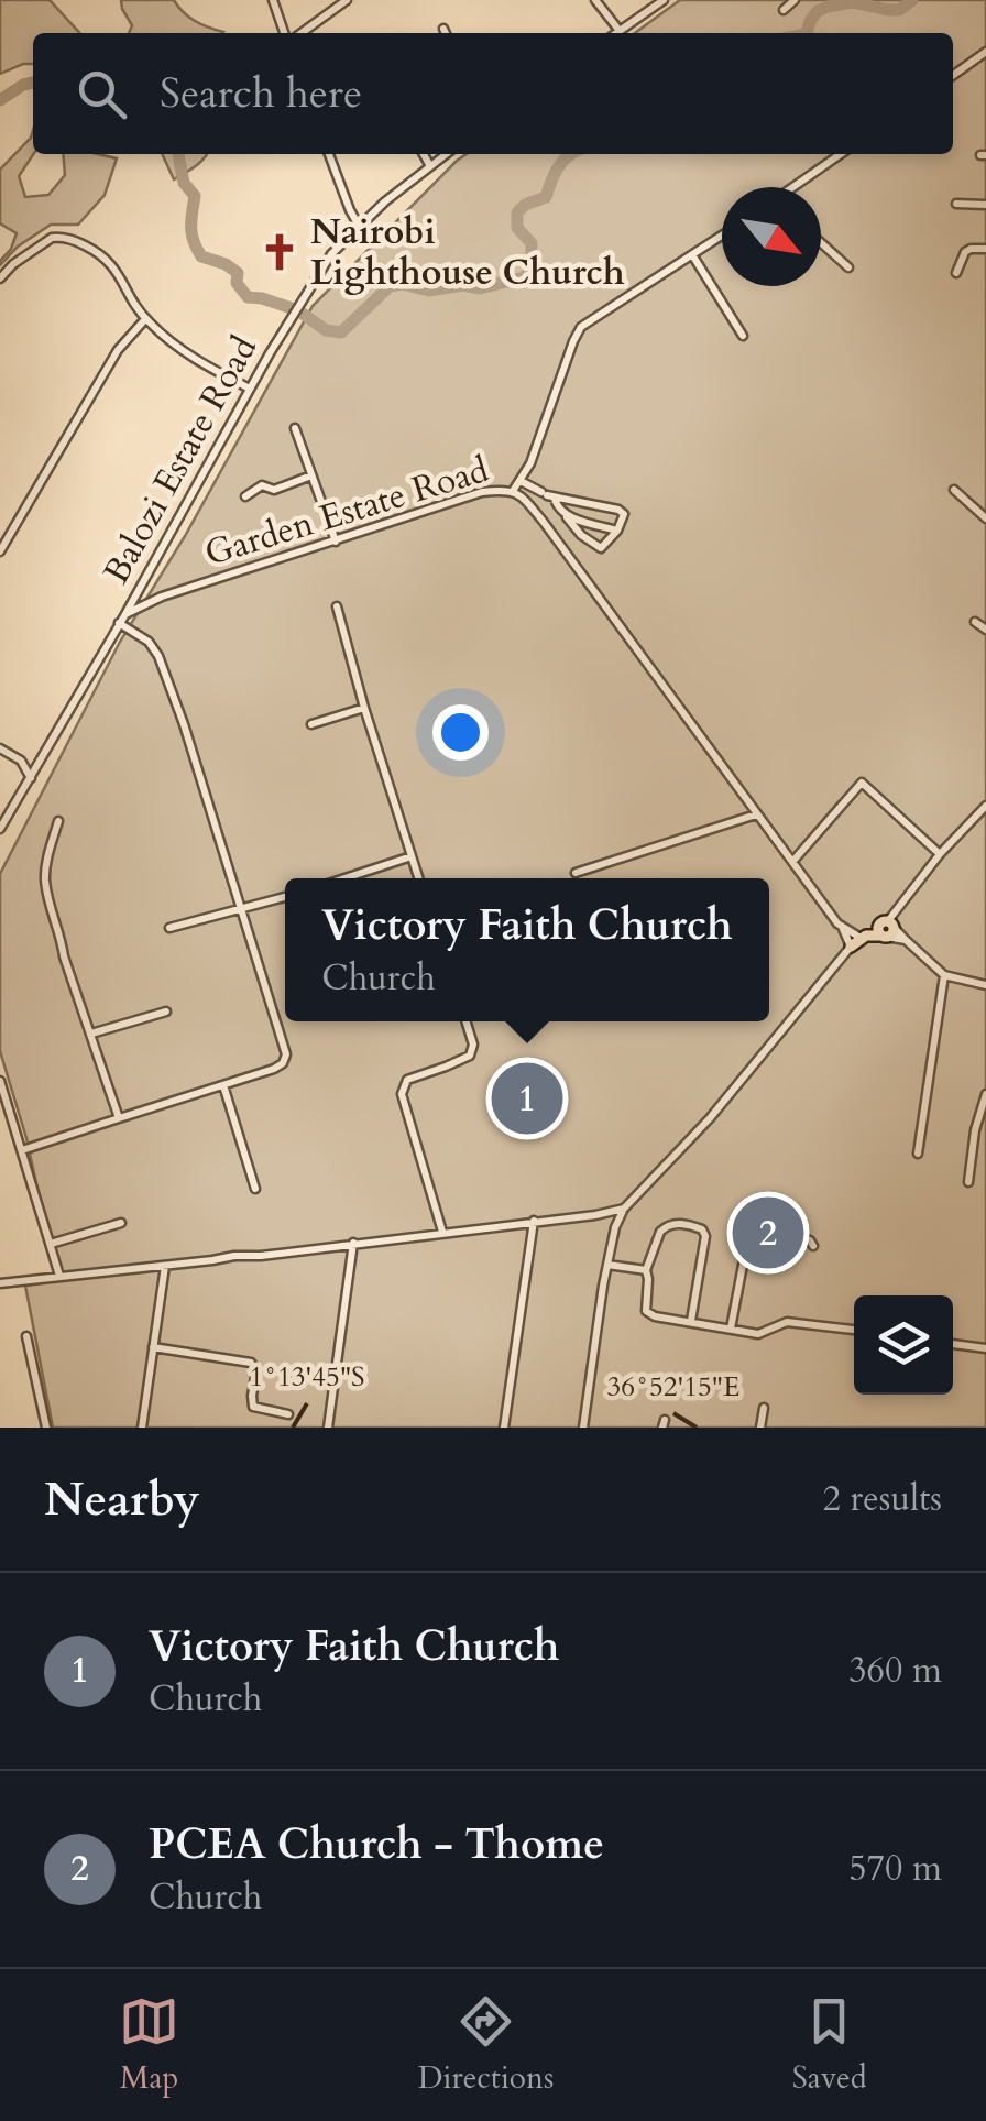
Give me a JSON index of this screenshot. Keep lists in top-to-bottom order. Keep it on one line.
{"streets":{"street":["Balozi Estate Road","Garden Estate Road"]},"crossings":[["Balozi Estate Road","Garden Estate Road"]],"places":{"church":["Nairobi Lighthouse Church"]},"north":"bottom right","page":{"search":"Search here","popup":["Victory Faith Church","Church"],"pins":["1","2"],"heading":["Nearby","2 results"],"list":[{"mark":"1","name":"Victory Faith Church","note":"Church","value":"360 m"},{"mark":"2","name":"PCEA Church - Thome","note":"Church","value":"570 m"}],"nav":["Map","Directions","Saved"]},"coordinates":["1°13'45\"S","36°52'15\"E"]}
